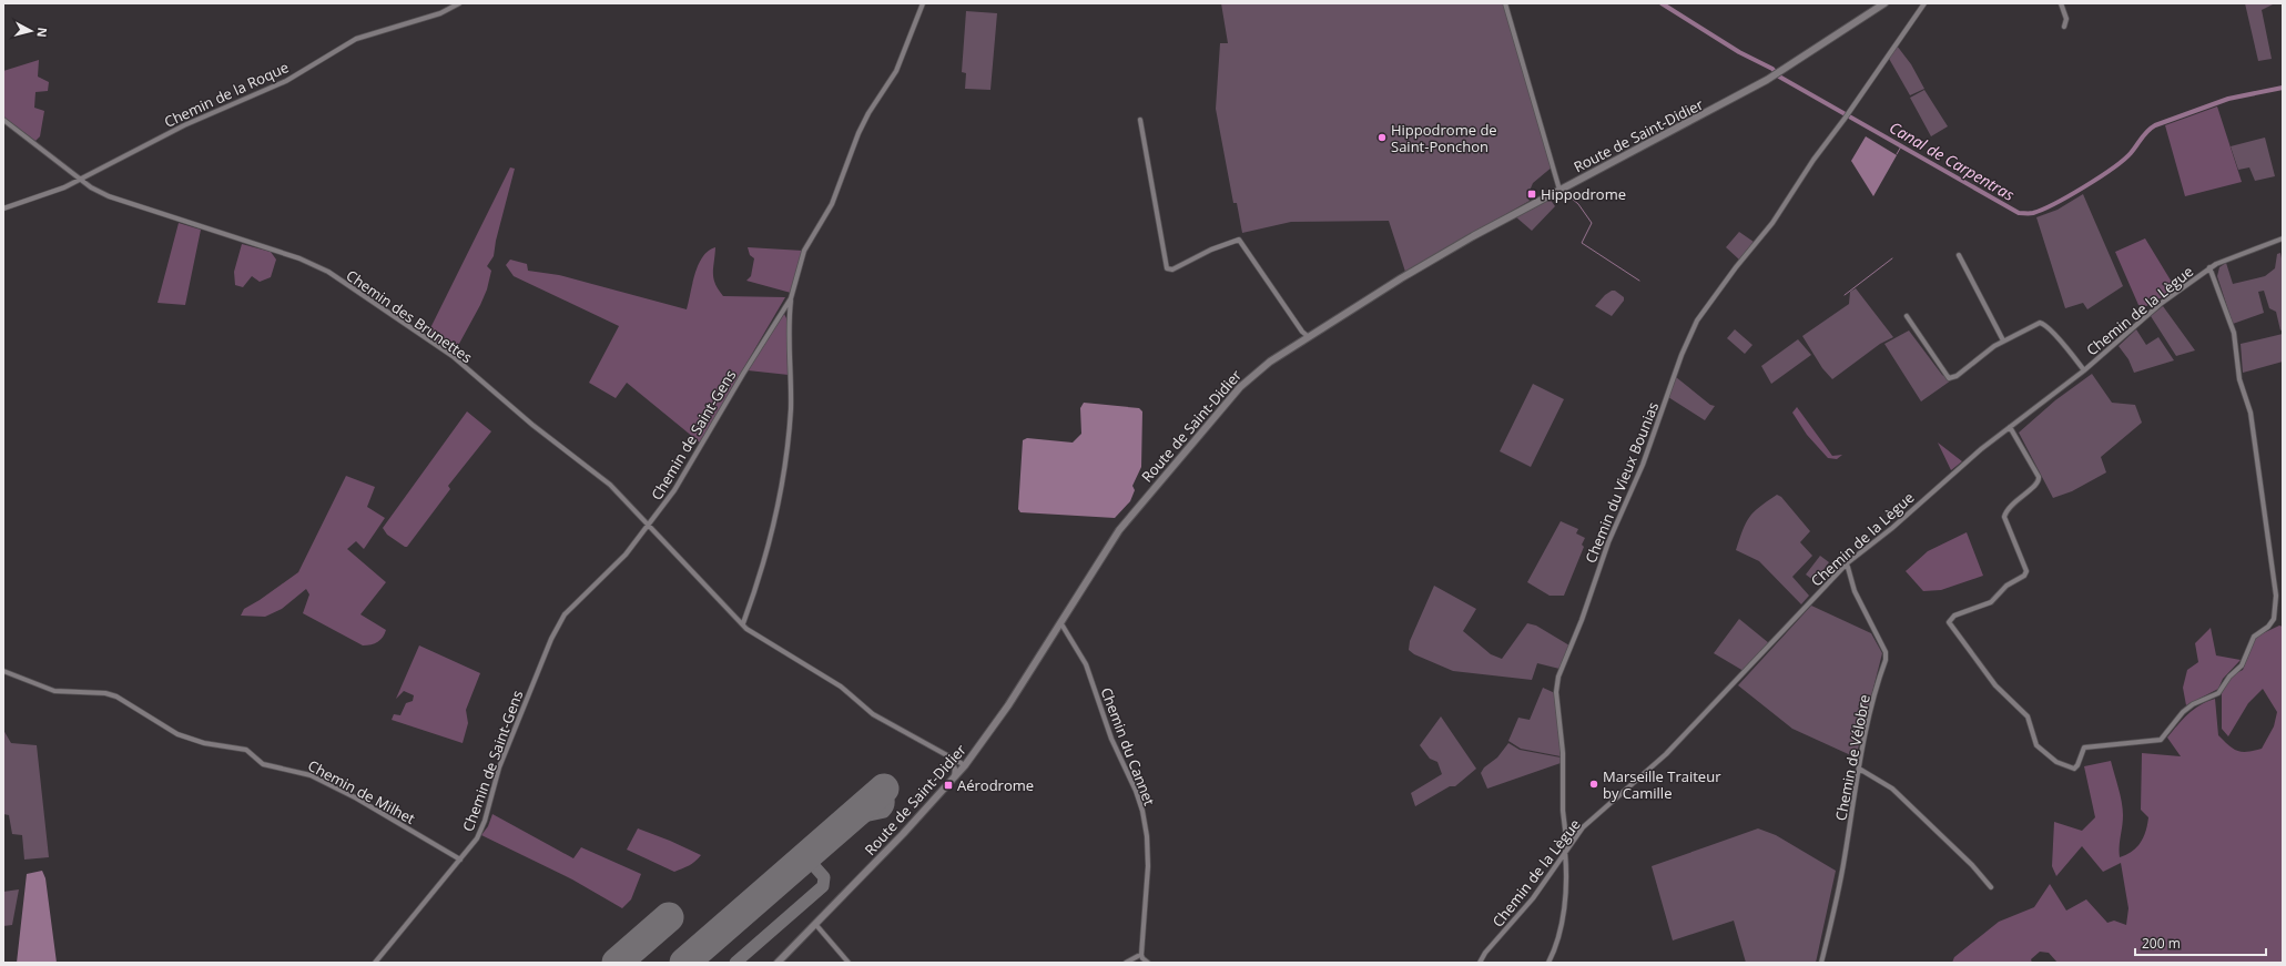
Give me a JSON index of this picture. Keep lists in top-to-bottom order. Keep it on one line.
{"streets":{"main road":["Route de Saint-Didier"],"street":["Chemin de la Roque","Chemin de la Lègue","Chemin des Brunettes","Chemin de Saint-Gens","Chemin du Vieux Bounias","Chemin du Cannet","Chemin de Vélobre","Chemin de Milhet"]},"crossings":[["Chemin de la Roque","Chemin des Brunettes"],["Route de Saint-Didier","Chemin des Brunettes"],["Route de Saint-Didier","Chemin du Cannet"],["Chemin de la Lègue","Chemin du Vieux Bounias"],["Chemin de la Lègue","Chemin de Vélobre"],["Chemin des Brunettes","Chemin de Saint-Gens"],["Chemin de Saint-Gens","Chemin de Milhet"]],"water":["Canal de Carpentras"],"places":{"other":["Hippodrome de Saint-Ponchon","Marseille Traiteur by Camille"],"transit":["Hippodrome","Aérodrome"]},"scale_bar":"200 m","north":"right"}
